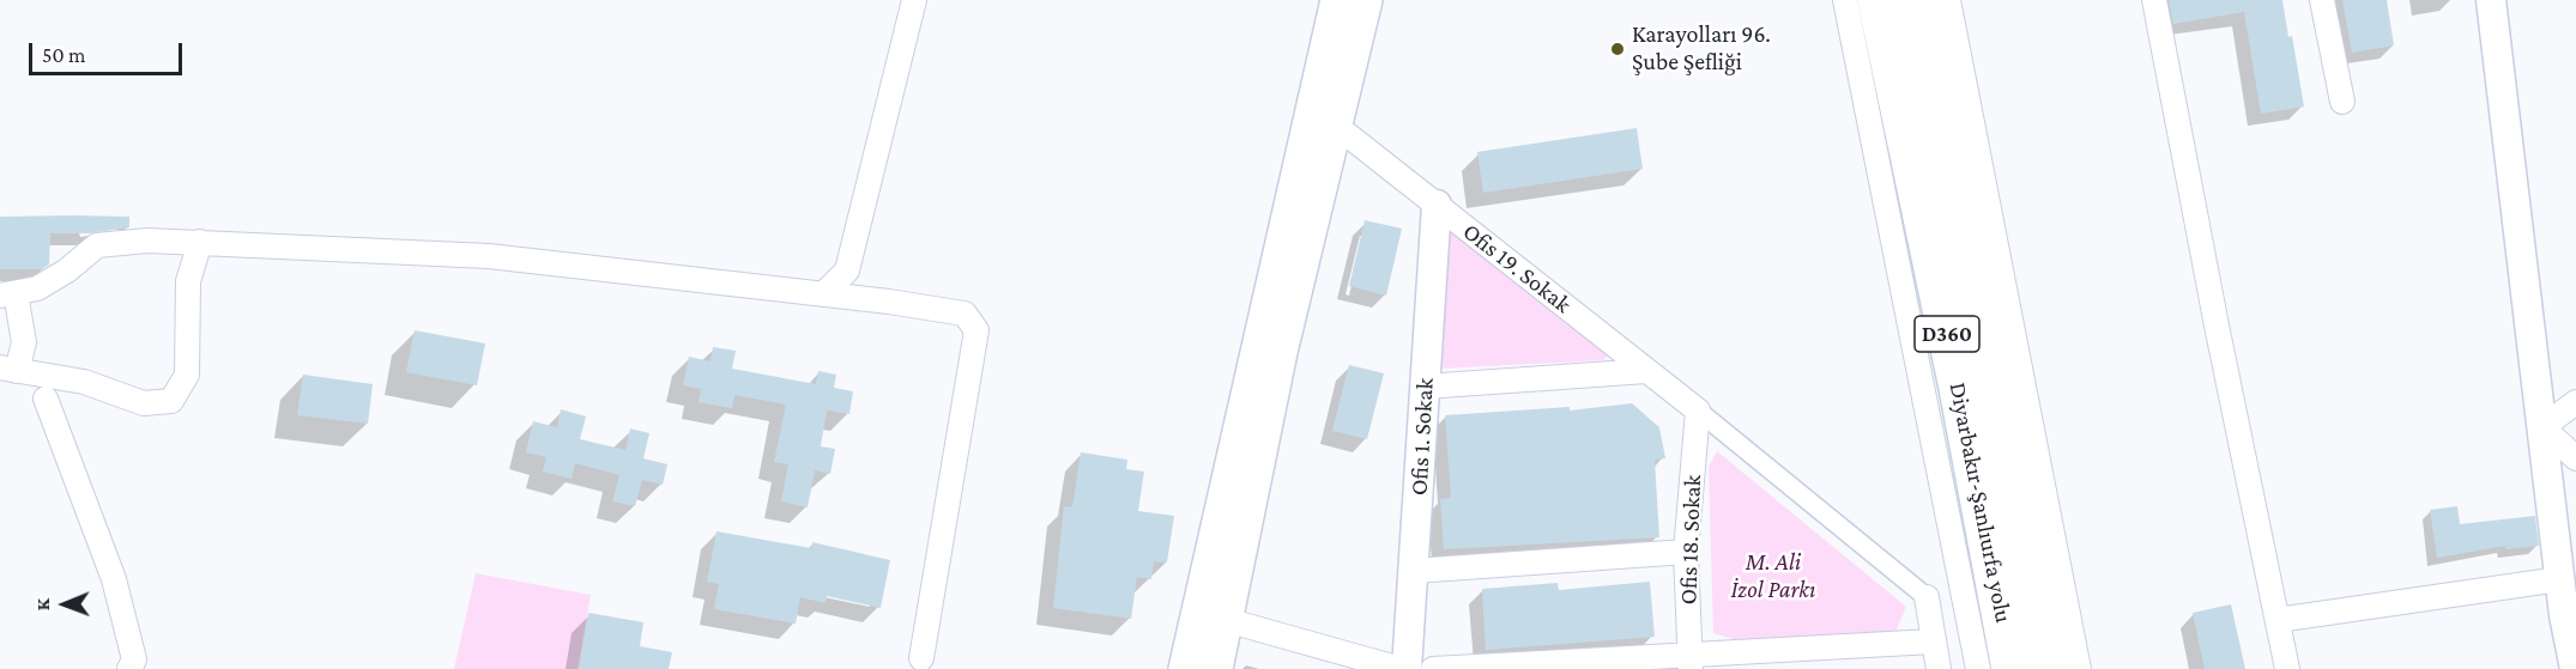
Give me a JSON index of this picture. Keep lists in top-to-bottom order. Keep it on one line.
{"streets":{"highway":["D360","Diyarbakır-Şanlıurfa yolu"],"street":["Ofis 19. Sokak","Ofis 1. Sokak","Ofis 18. Sokak"]},"crossings":[["Ofis 19. Sokak","Ofis 1. Sokak"],["Ofis 19. Sokak","Ofis 18. Sokak"]],"parks":["M. Ali İzol Parkı"],"places":["Karayolları 96. Şube Şefliği"],"scale_bar":"50 m","north":"left"}
